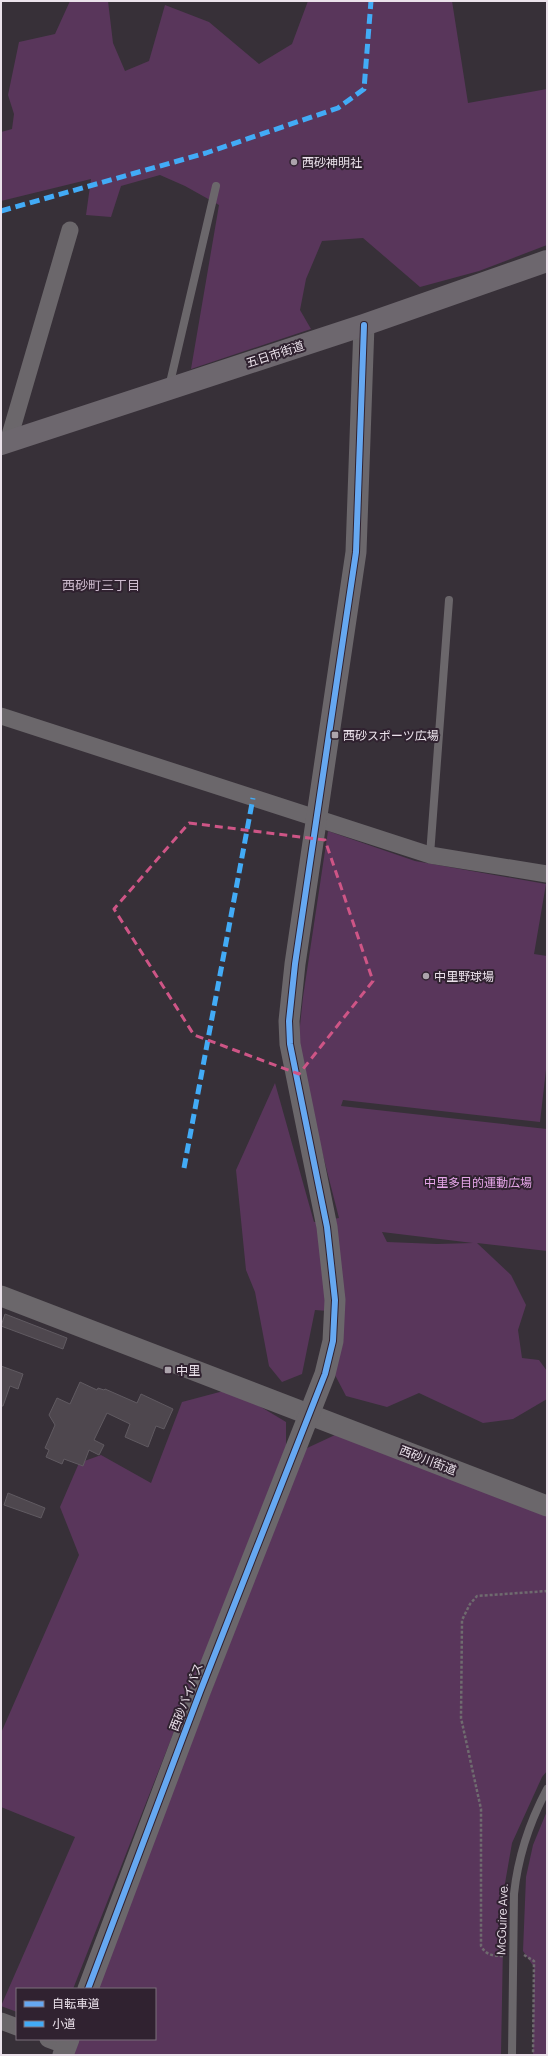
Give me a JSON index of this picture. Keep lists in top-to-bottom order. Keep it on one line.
{"streets":{"main road":["五日市街道"],"street":["西砂川街道","西砂バイパス"],"lane":["McGuire Ave."]},"crossings":[["五日市街道","西砂バイパス"],["西砂川街道","西砂バイパス"]],"districts":["西砂町三丁目"],"parks":["中里多目的運動広場"],"places":{"other":["西砂神明社","中里野球場"],"transit":["西砂スポーツ広場","中里"]},"legend":["自転車道","小道"]}
